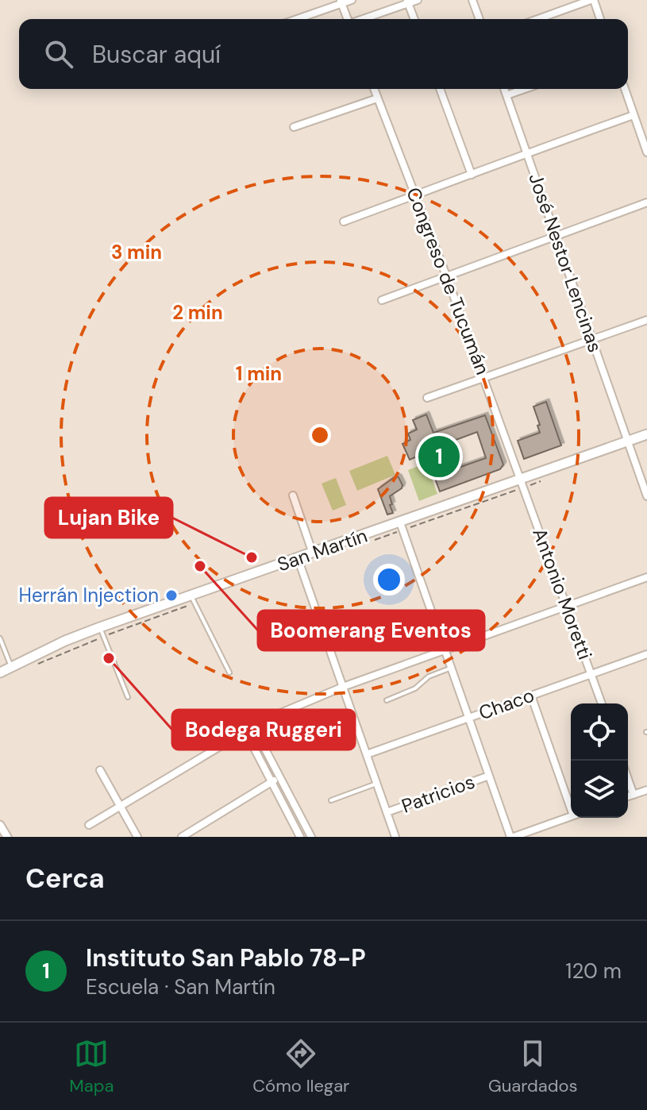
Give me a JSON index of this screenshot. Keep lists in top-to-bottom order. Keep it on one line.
{"streets":{"main road":["San Martín"],"street":["José Nestor Lencinas","Congreso de Tucumán","Antonio Moretti","Chaco","Patricios"]},"crossings":[["José Nestor Lencinas","San Martín"],["Congreso de Tucumán","San Martín"],["Congreso de Tucumán","Antonio Moretti"],["San Martín","Antonio Moretti"],["Antonio Moretti","Chaco"]],"places":["Lujan Bike","Boomerang Eventos","Herrán Injection","Bodega Ruggeri"],"page":{"search":"Buscar aquí","pins":"1","heading":"Cerca","list":[{"mark":"1","name":"Instituto San Pablo 78-P","note":"Escuela · San Martín","value":"120 m"}],"nav":["Mapa","Cómo llegar","Guardados"]},"rings":["3 min","2 min","1 min"]}
